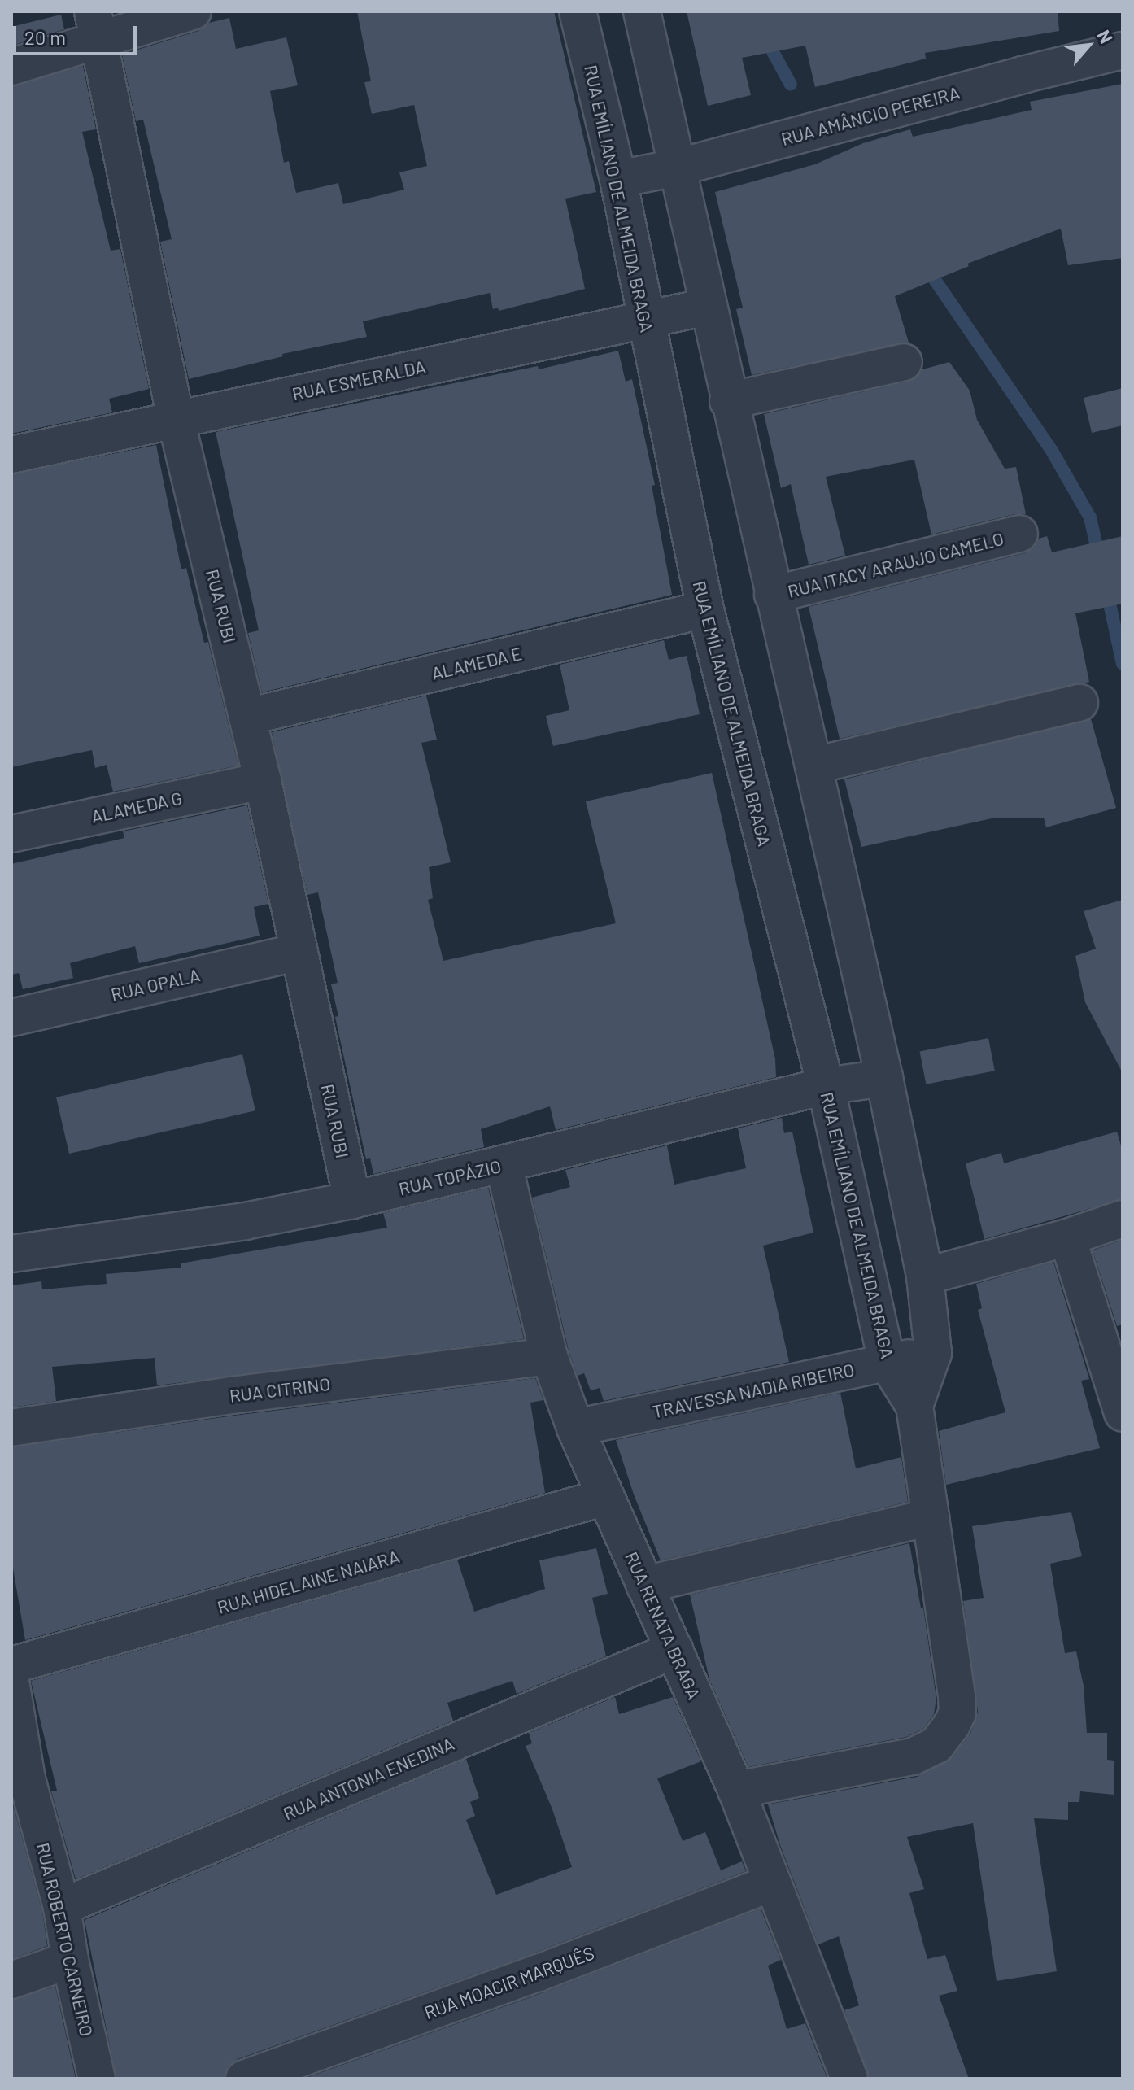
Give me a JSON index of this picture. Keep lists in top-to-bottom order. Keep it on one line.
{"streets":{"street":["RUA AMÂNCIO PEREIRA","RUA EMÍLIANO DE ALMEIDA BRAGA","RUA ESMERALDA","RUA ITACY ARAUJO CAMELO","RUA RUBI","ALAMEDA E","ALAMEDA G","RUA OPALA","RUA TOPÁZIO","RUA CITRINO","TRAVESSA NADIA RIBEIRO","RUA HIDELAINE NAIARA","RUA RENATA BRAGA","RUA ANTONIA ENEDINA","RUA ROBERTO CARNEIRO","RUA MOACIR MARQUÊS"]},"crossings":[["RUA AMÂNCIO PEREIRA","RUA EMÍLIANO DE ALMEIDA BRAGA"],["RUA EMÍLIANO DE ALMEIDA BRAGA","RUA ESMERALDA"],["RUA EMÍLIANO DE ALMEIDA BRAGA","RUA ITACY ARAUJO CAMELO"],["RUA EMÍLIANO DE ALMEIDA BRAGA","ALAMEDA E"],["RUA EMÍLIANO DE ALMEIDA BRAGA","RUA TOPÁZIO"],["RUA EMÍLIANO DE ALMEIDA BRAGA","TRAVESSA NADIA RIBEIRO"],["RUA EMÍLIANO DE ALMEIDA BRAGA","RUA RENATA BRAGA"],["RUA ESMERALDA","RUA RUBI"],["RUA RUBI","ALAMEDA E"],["RUA RUBI","ALAMEDA G"],["RUA RUBI","RUA OPALA"],["RUA RUBI","RUA TOPÁZIO"],["RUA TOPÁZIO","RUA RENATA BRAGA"],["RUA CITRINO","RUA RENATA BRAGA"],["TRAVESSA NADIA RIBEIRO","RUA RENATA BRAGA"],["RUA HIDELAINE NAIARA","RUA RENATA BRAGA"],["RUA RENATA BRAGA","RUA ANTONIA ENEDINA"],["RUA RENATA BRAGA","RUA MOACIR MARQUÊS"],["RUA ANTONIA ENEDINA","RUA ROBERTO CARNEIRO"]],"scale_bar":"20 m","north":"top right"}
